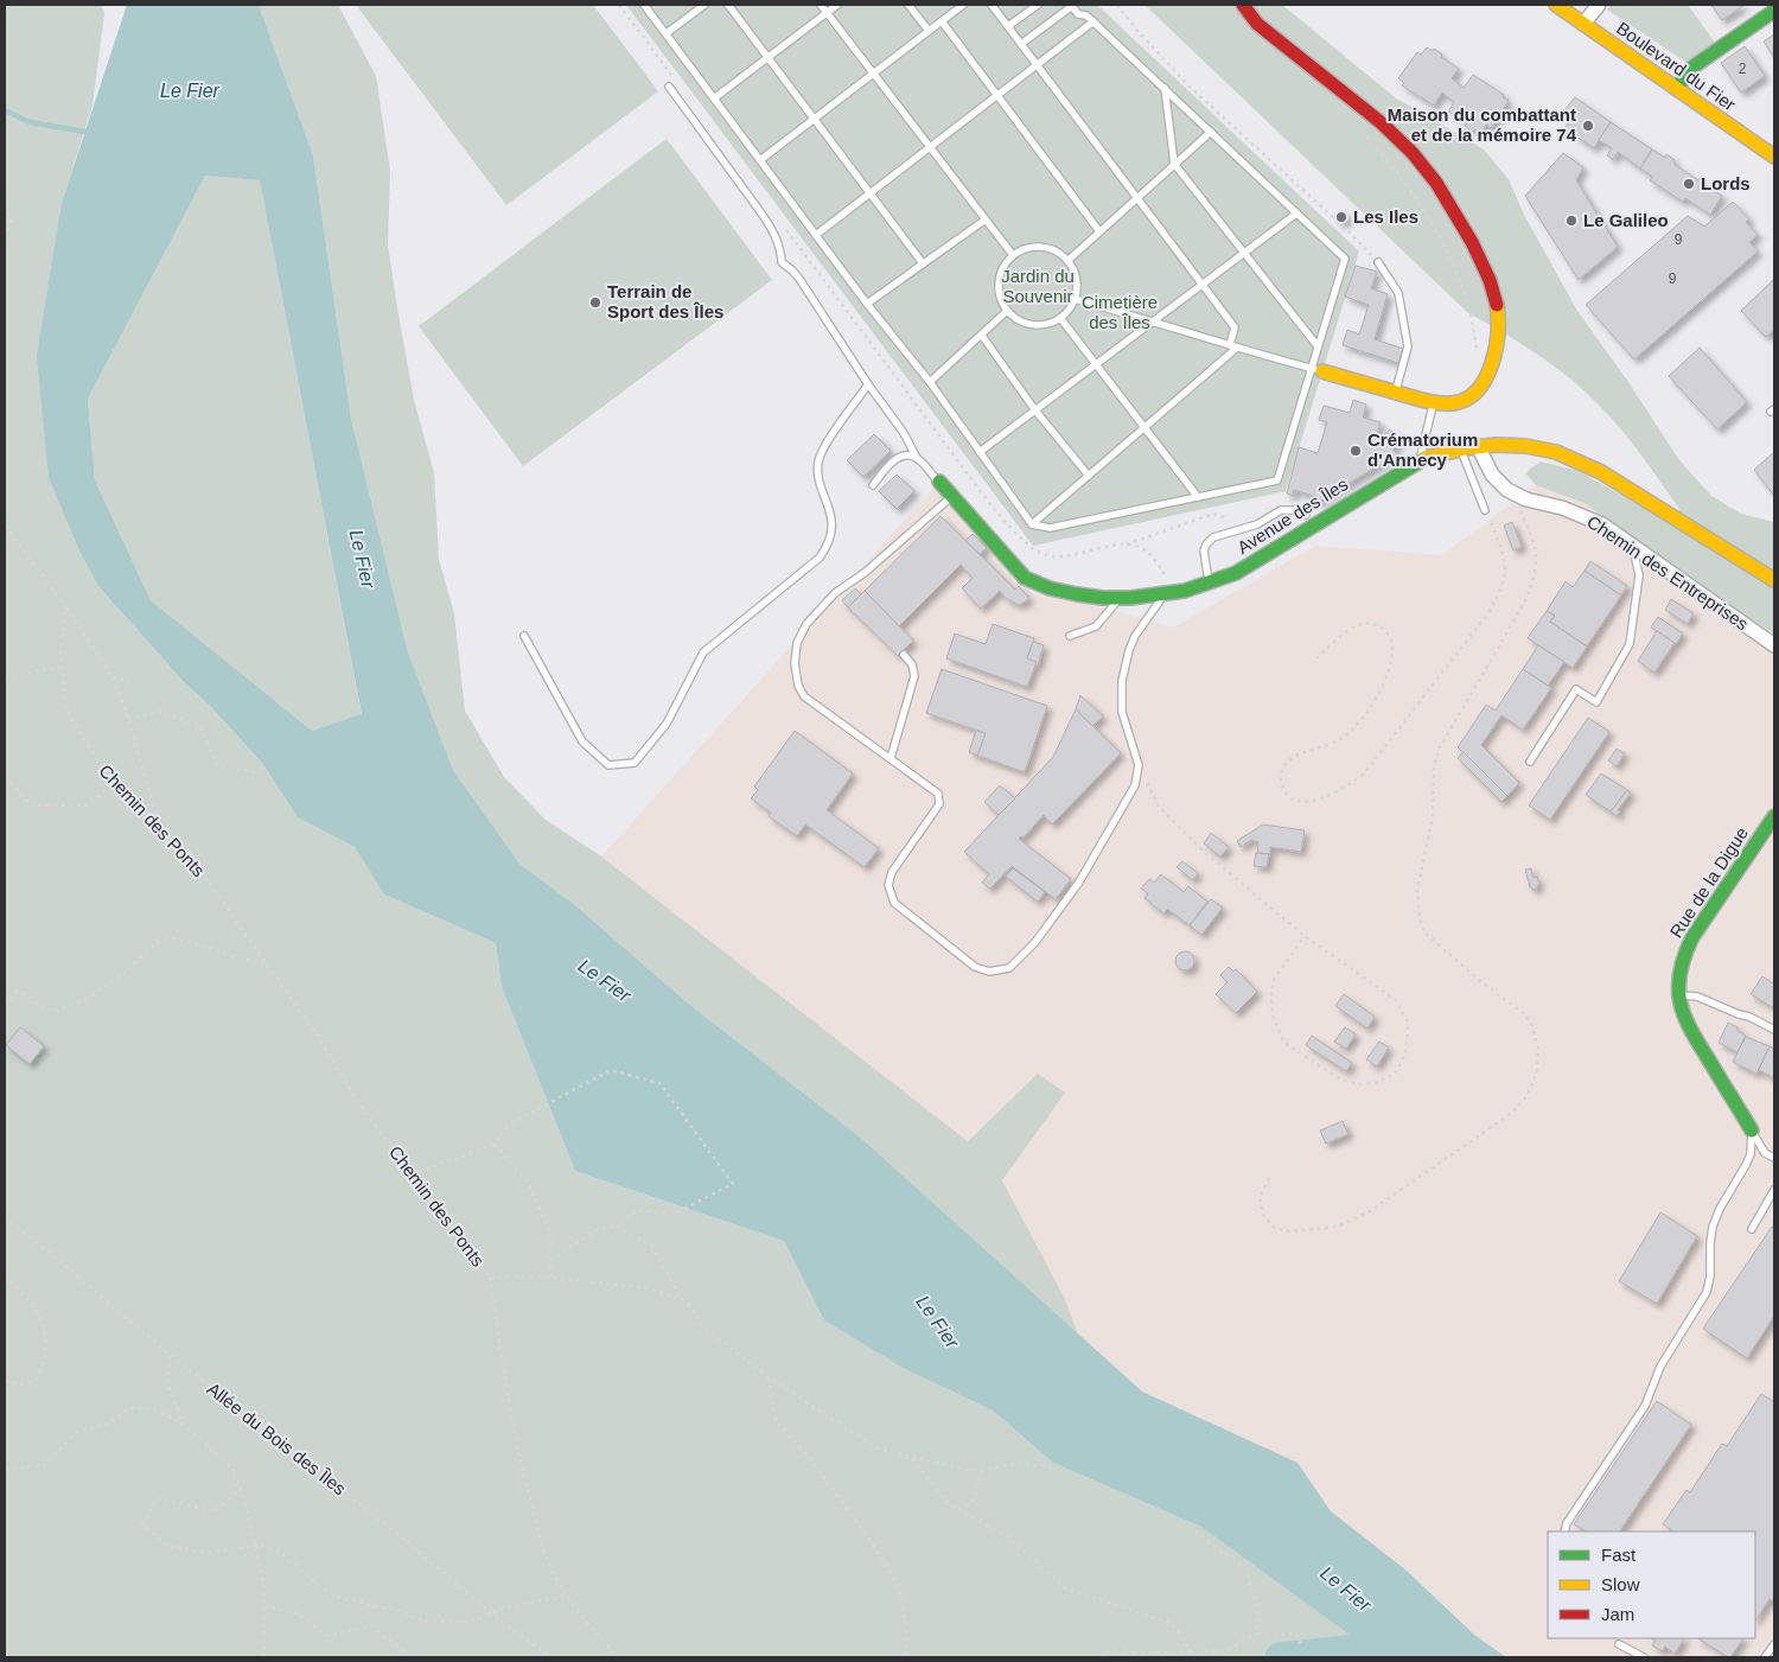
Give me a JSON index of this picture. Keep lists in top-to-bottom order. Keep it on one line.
{"streets":{"street":["Boulevard du Fier","Avenue des Îles","Chemin des Entreprises","Rue de la Digue"],"path":["Chemin des Ponts","Allée du Bois des Îles"]},"crossings":[["Avenue des Îles","Chemin des Entreprises"]],"water":["Le Fier"],"parks":["Jardin du Souvenir","Cimetière des Îles"],"places":["Maison du combattant et de la mémoire 74","Lords","Les Iles","Le Galileo","Terrain de Sport des Îles","Crématorium d'Annecy"],"house_numbers":["2","9","9"],"legend":["Fast","Slow","Jam"]}
